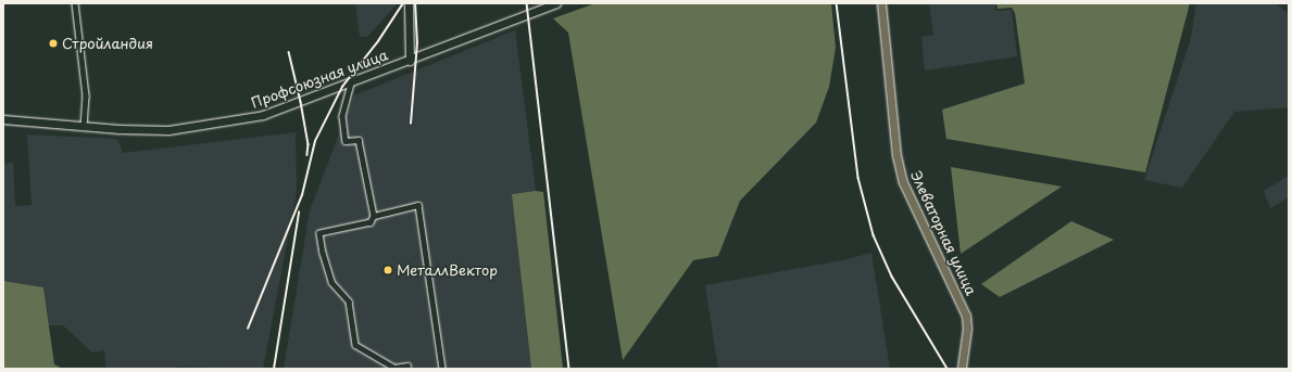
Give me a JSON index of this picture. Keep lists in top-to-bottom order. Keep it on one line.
{"streets":{"main road":["Профсоюзная улица","Элеваторная улица"]},"places":["Стройландия","МеталлВектор"]}
